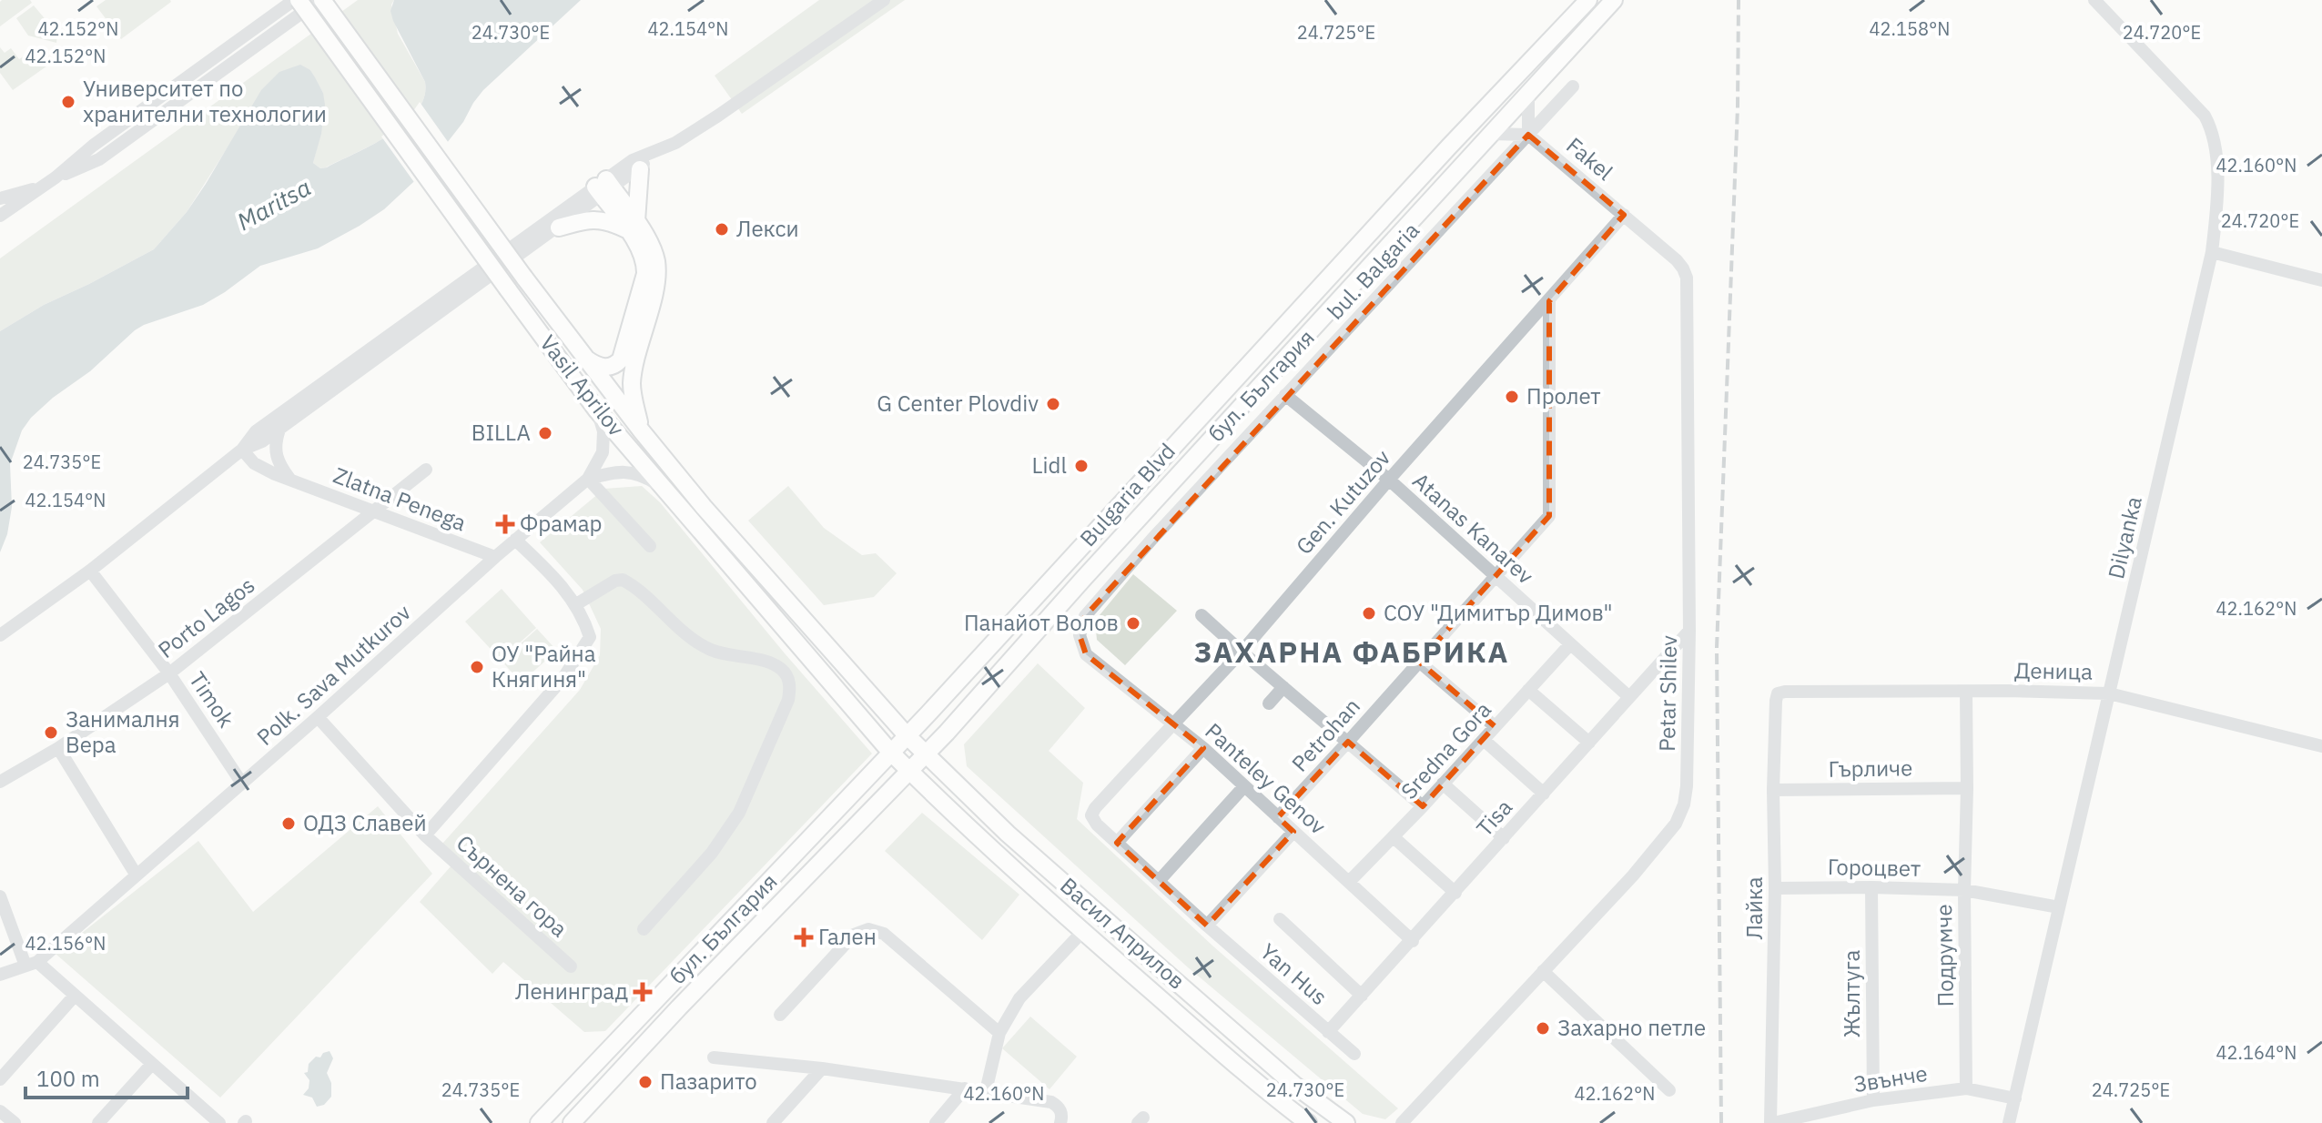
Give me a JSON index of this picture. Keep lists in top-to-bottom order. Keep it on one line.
{"streets":{"main road":["Vasil Aprilov","бул. България","Bulgaria Blvd","Васил Априлов"],"street":["Fakel","bul. Balgaria","Zlatna Penega","Gen. Kutuzov","Atanas Kanarev","Dilyanka","Porto Lagos","Деница","Polk. Sava Mutkurov","Petar Shilev","Timok","Petrohan","Sredna Gora","Гърличе","Panteley Genov","Tisa","Гороцвет","Сърнена гора","Лайка","Подрумче","Yan Hus","Жълтуга","Звънче"]},"crossings":[["Fakel","bul. Balgaria"],["Fakel","Gen. Kutuzov"],["Fakel","Petar Shilev"],["bul. Balgaria","Atanas Kanarev"],["bul. Balgaria","Panteley Genov"],["Vasil Aprilov","бул. България"],["Vasil Aprilov","Bulgaria Blvd"],["Vasil Aprilov","Васил Априлов"],["бул. България","Bulgaria Blvd"],["бул. България","Васил Априлов"],["Bulgaria Blvd","Васил Априлов"],["Zlatna Penega","Porto Lagos"],["Zlatna Penega","Polk. Sava Mutkurov"],["Gen. Kutuzov","Atanas Kanarev"],["Gen. Kutuzov","Petar Shilev"],["Gen. Kutuzov","Petrohan"],["Gen. Kutuzov","Panteley Genov"],["Gen. Kutuzov","Yan Hus"],["Atanas Kanarev","Petrohan"],["Atanas Kanarev","Sredna Gora"],["Atanas Kanarev","Tisa"],["Dilyanka","Деница"],["Dilyanka","Гороцвет"],["Dilyanka","Звънче"],["Porto Lagos","Timok"],["Деница","Лайка"],["Деница","Подрумче"],["Polk. Sava Mutkurov","Timok"],["Polk. Sava Mutkurov","Сърнена гора"],["Petar Shilev","Tisa"],["Petrohan","Panteley Genov"],["Sredna Gora","Panteley Genov"],["Гърличе","Лайка"],["Гърличе","Подрумче"],["Panteley Genov","Tisa"],["Tisa","Yan Hus"],["Гороцвет","Лайка"],["Гороцвет","Подрумче"],["Гороцвет","Жълтуга"],["Лайка","Звънче"],["Подрумче","Звънче"],["Жълтуга","Звънче"]],"districts":["ЗАХАРНА ФАБРИКА"],"water":["Maritsa"],"places":{"other":["Университет по хранителни технологии","Лекси","Пролет","G Center Plovdiv","BILLA","Lidl","СОУ \"Димитър Димов\"","Панайот Волов","ОУ \"Райна Княгиня\"","Занималня Вера","ОДЗ Славей","Захарно петле","Пазарито"],"health":["Фрамар","Гален","Ленинград"]},"scale_bar":"100 m","coordinates":["42.158°N","42.152°N","42.154°N","24.730°E","24.725°E","24.720°E","42.160°N","24.735°E","42.162°N","42.156°N","42.164°N"]}
